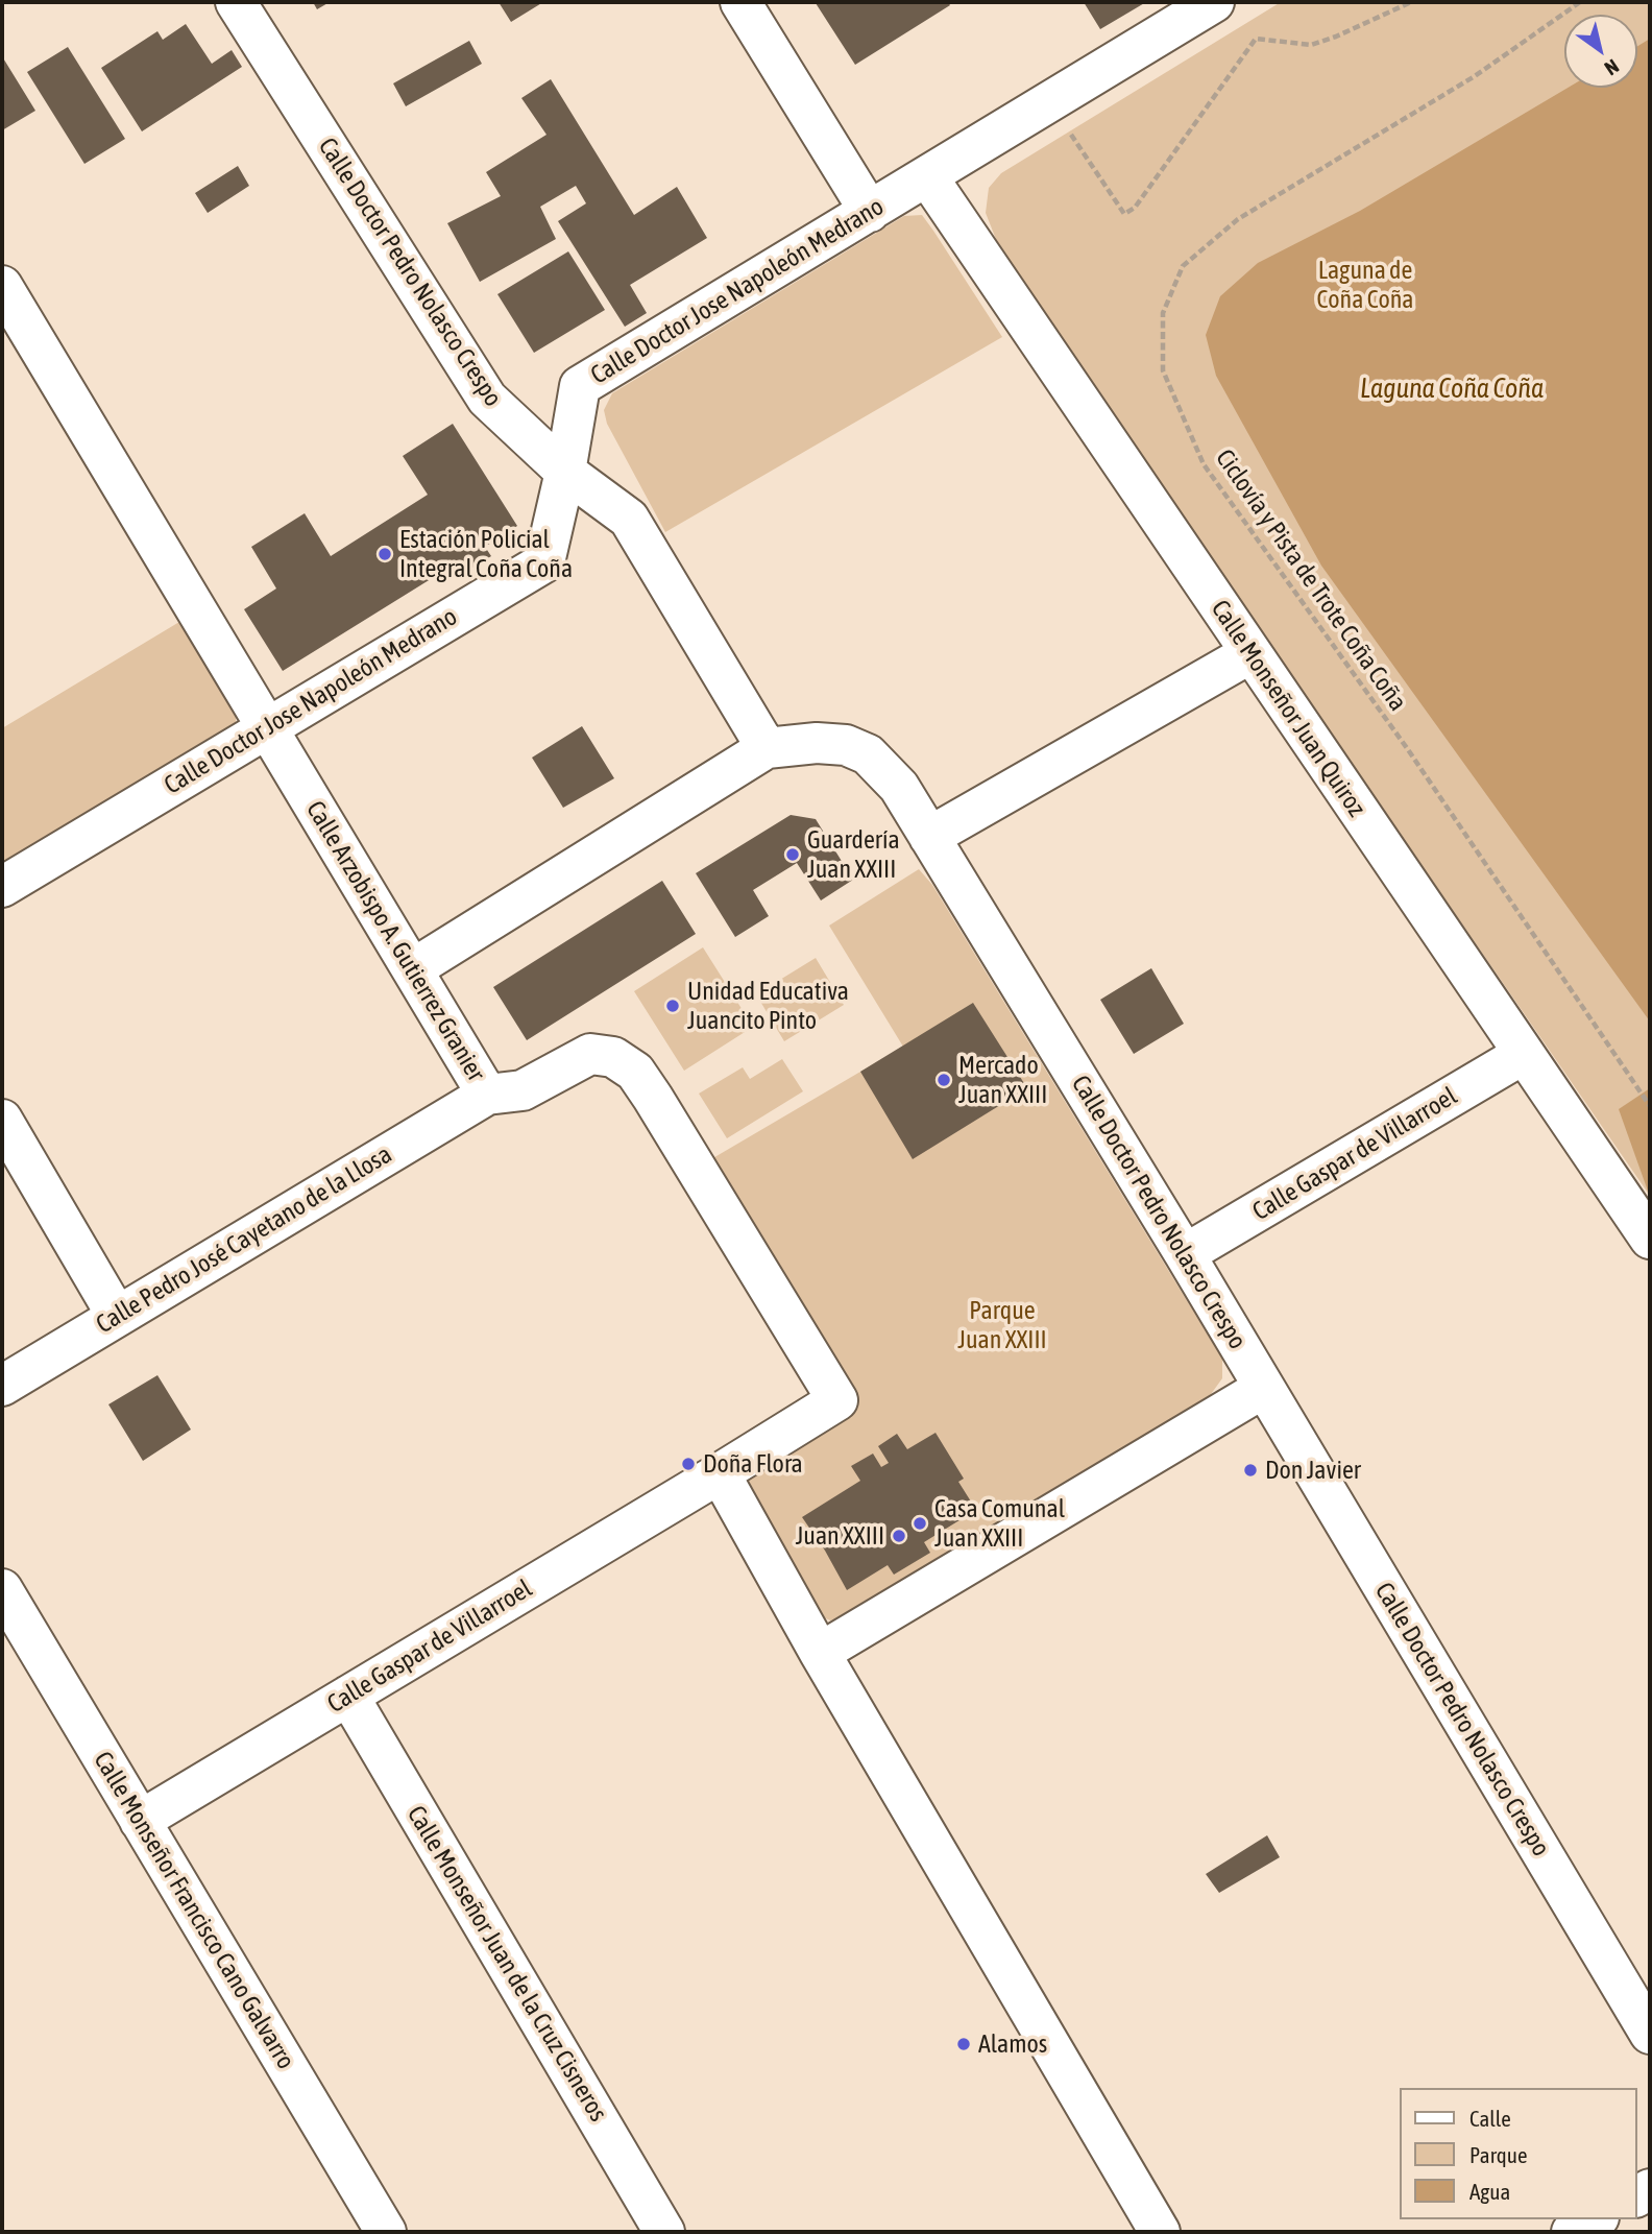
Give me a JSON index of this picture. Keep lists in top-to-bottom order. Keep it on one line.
{"streets":{"street":["Calle Doctor Pedro Nolasco Crespo","Calle Doctor Jose Napoleón Medrano","Calle Monseñor Juan Quiroz","Calle Arzobispo A. Gutierrez Granier","Calle Gaspar de Villarroel","Calle Pedro José Cayetano de la Llosa","Calle Monseñor Francisco Cano Galvarro","Calle Monseñor Juan de la Cruz Cisneros"],"path":["Ciclovía y Pista de Trote Coña Coña"]},"crossings":[["Calle Doctor Pedro Nolasco Crespo","Calle Doctor Jose Napoleón Medrano"],["Calle Doctor Pedro Nolasco Crespo","Calle Gaspar de Villarroel"],["Calle Doctor Jose Napoleón Medrano","Calle Monseñor Juan Quiroz"],["Calle Doctor Jose Napoleón Medrano","Calle Arzobispo A. Gutierrez Granier"],["Calle Monseñor Juan Quiroz","Calle Gaspar de Villarroel"],["Calle Arzobispo A. Gutierrez Granier","Calle Gaspar de Villarroel"],["Calle Arzobispo A. Gutierrez Granier","Calle Pedro José Cayetano de la Llosa"],["Calle Gaspar de Villarroel","Calle Monseñor Francisco Cano Galvarro"],["Calle Gaspar de Villarroel","Calle Monseñor Juan de la Cruz Cisneros"]],"water":["Laguna Coña Coña"],"parks":["Laguna de Coña Coña","Parque Juan XXIII"],"places":["Estación Policial Integral Coña Coña","Guardería Juan XXIII","Unidad Educativa Juancito Pinto","Mercado Juan XXIII","Doña Flora","Don Javier","Casa Comunal Juan XXIII","Juan XXIII","Alamos"],"legend":["Calle","Parque","Agua"],"north":"bottom right"}
